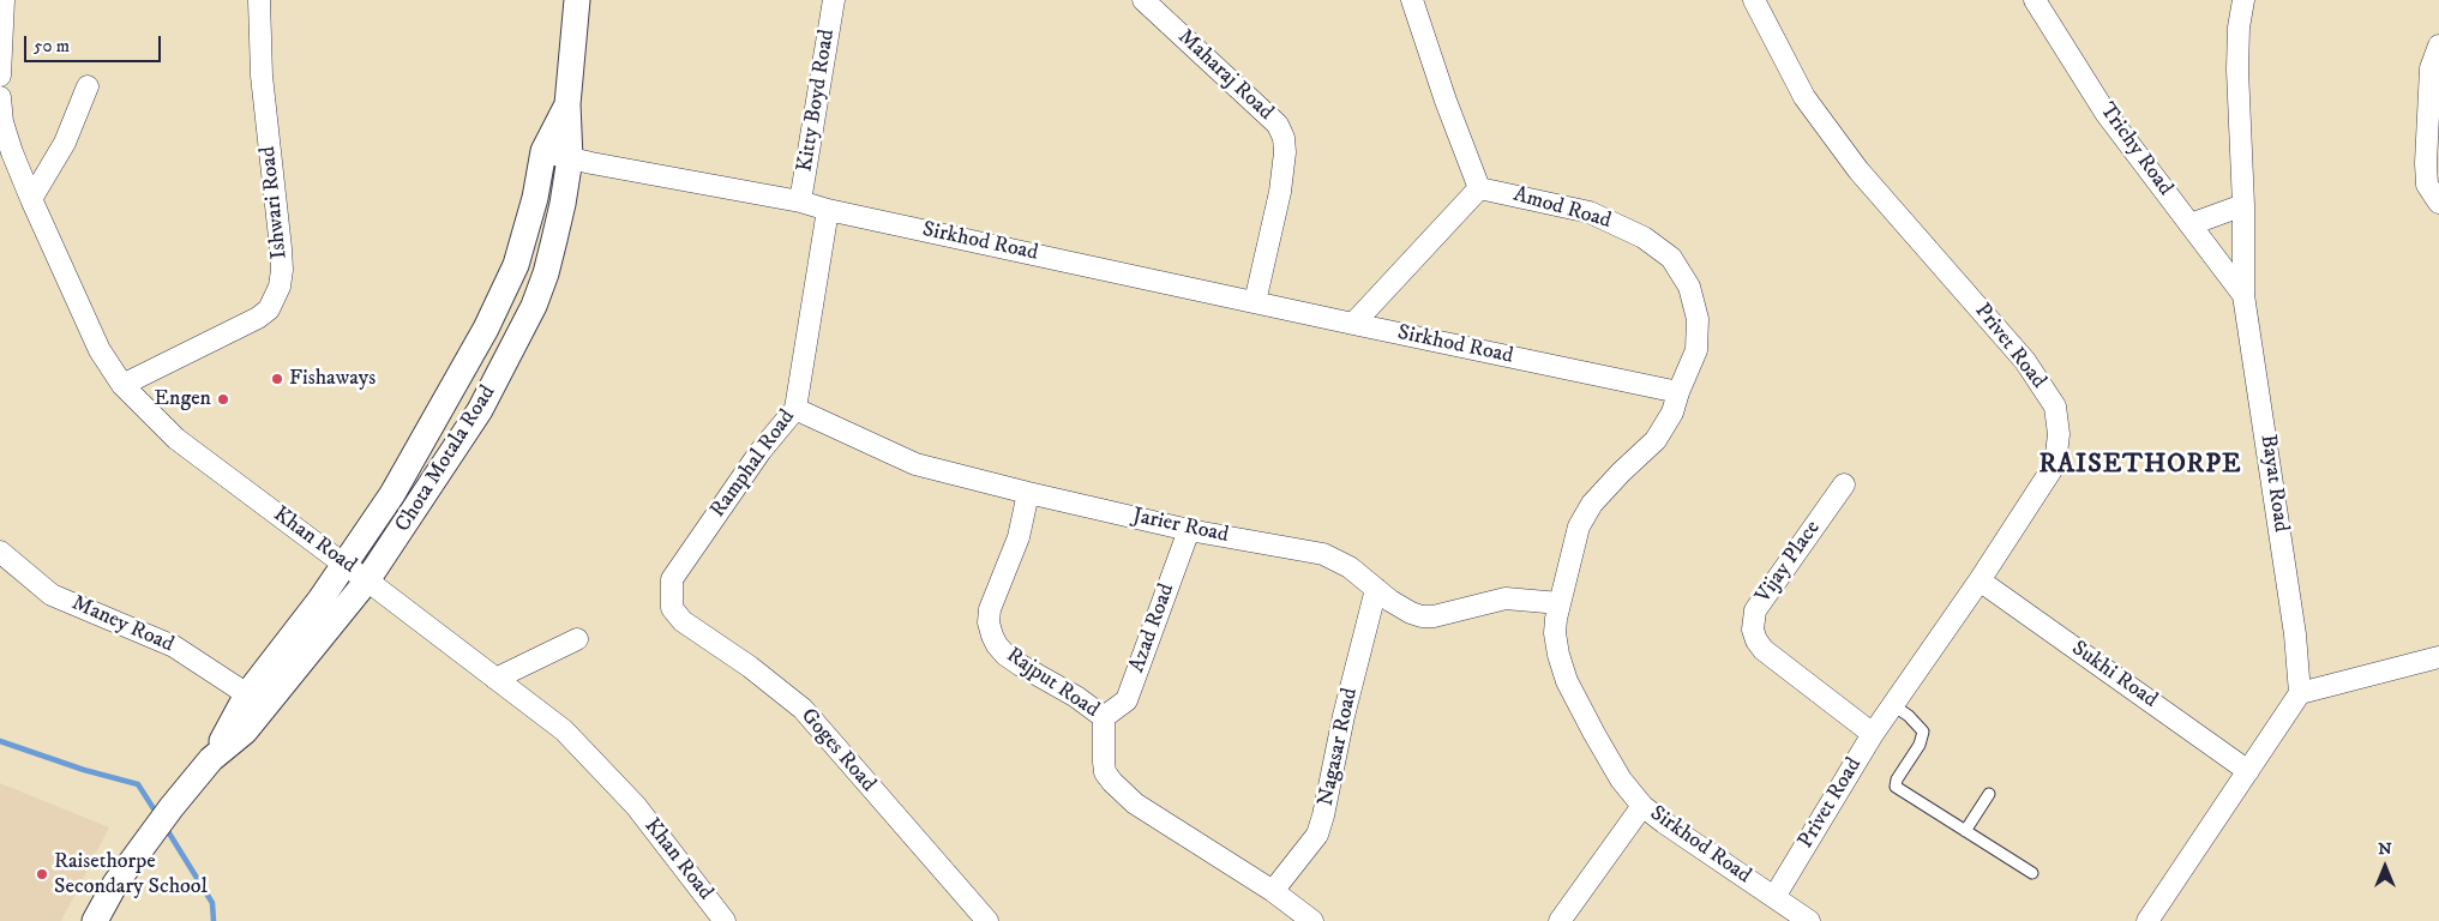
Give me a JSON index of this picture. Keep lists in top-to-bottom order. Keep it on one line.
{"streets":{"street":["Maharaj Road","Kitty Boyd Road","Trichy Road","Ishwari Road","Amod Road","Sirkhod Road","Privet Road","Chota Motala Road","Ramphal Road","Bayat Road","Jarier Road","Khan Road","Vijay Place","Maney Road","Azad Road","Sukhi Road","Rajput Road","Nagasar Road","Goges Road"]},"crossings":[["Maharaj Road","Sirkhod Road"],["Kitty Boyd Road","Sirkhod Road"],["Trichy Road","Bayat Road"],["Ishwari Road","Khan Road"],["Amod Road","Sirkhod Road"],["Sirkhod Road","Privet Road"],["Sirkhod Road","Chota Motala Road"],["Sirkhod Road","Ramphal Road"],["Sirkhod Road","Jarier Road"],["Privet Road","Vijay Place"],["Privet Road","Sukhi Road"],["Chota Motala Road","Khan Road"],["Chota Motala Road","Maney Road"],["Ramphal Road","Jarier Road"],["Ramphal Road","Goges Road"],["Jarier Road","Azad Road"],["Jarier Road","Rajput Road"],["Jarier Road","Nagasar Road"],["Azad Road","Rajput Road"],["Rajput Road","Nagasar Road"]],"districts":["RAISETHORPE"],"places":["Fishaways","Engen","Raisethorpe Secondary School"],"scale_bar":"50 m","north":"top"}
